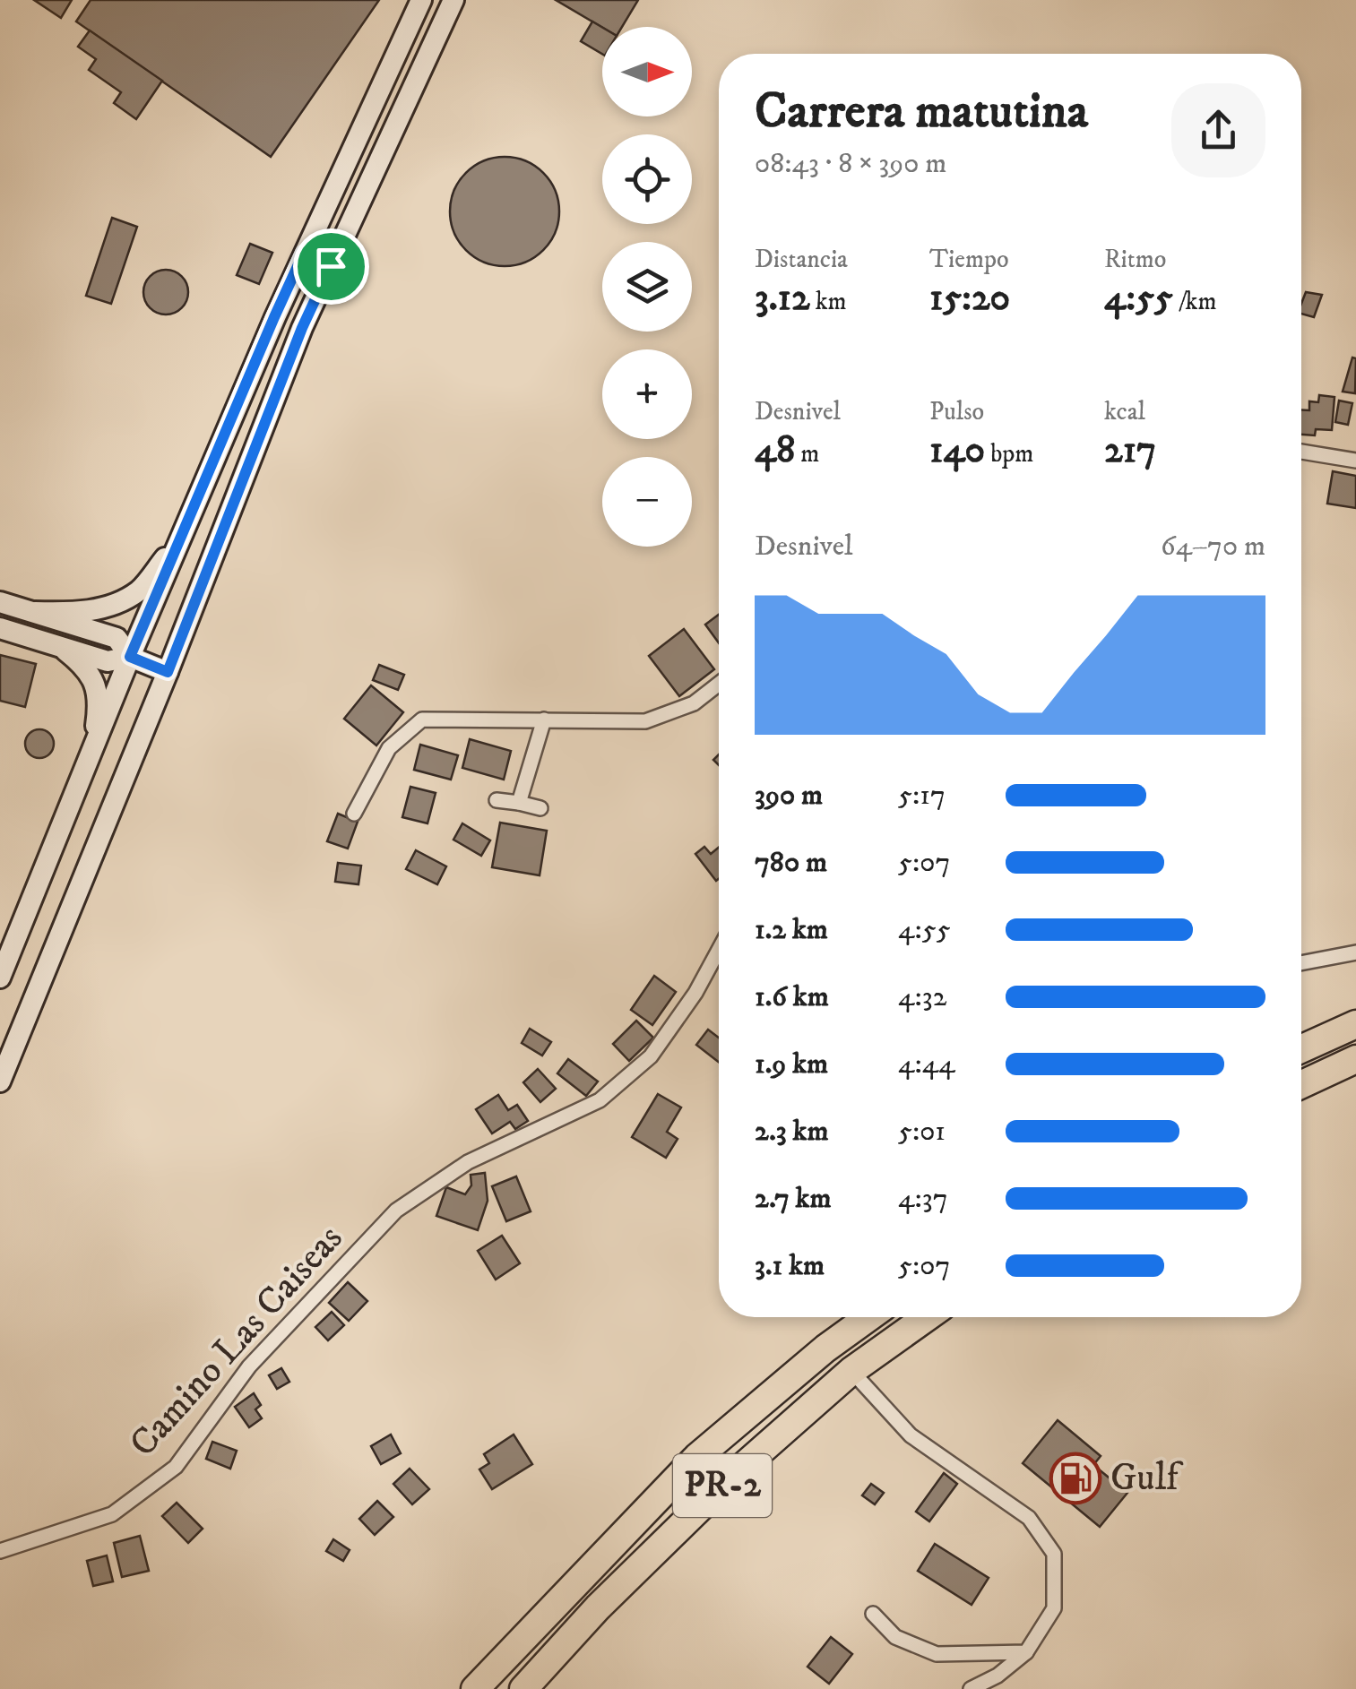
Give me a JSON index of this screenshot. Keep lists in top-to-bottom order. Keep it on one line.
{"streets":{"highway":["PR-2"],"street":["Camino Las Caiseas"]},"places":{"fuel station":["Gulf"]},"north":"right","page":{"map_buttons":["+","−"],"heading":["Carrera matutina","08:43 · 8 × 390 m"],"stats":[["Distancia","3.12 km"],["Tiempo","15:20"],["Ritmo","4:55 /km"],["Desnivel","48 m"],["Pulso","140 bpm"],["kcal","217"]],"chart":["Desnivel","64–70 m"],"list":[{"name":"390 m","note":"5:17"},{"name":"780 m","note":"5:07"},{"name":"1.2 km","note":"4:55"},{"name":"1.6 km","note":"4:32"},{"name":"1.9 km","note":"4:44"},{"name":"2.3 km","note":"5:01"},{"name":"2.7 km","note":"4:37"},{"name":"3.1 km","note":"5:07"}]}}
